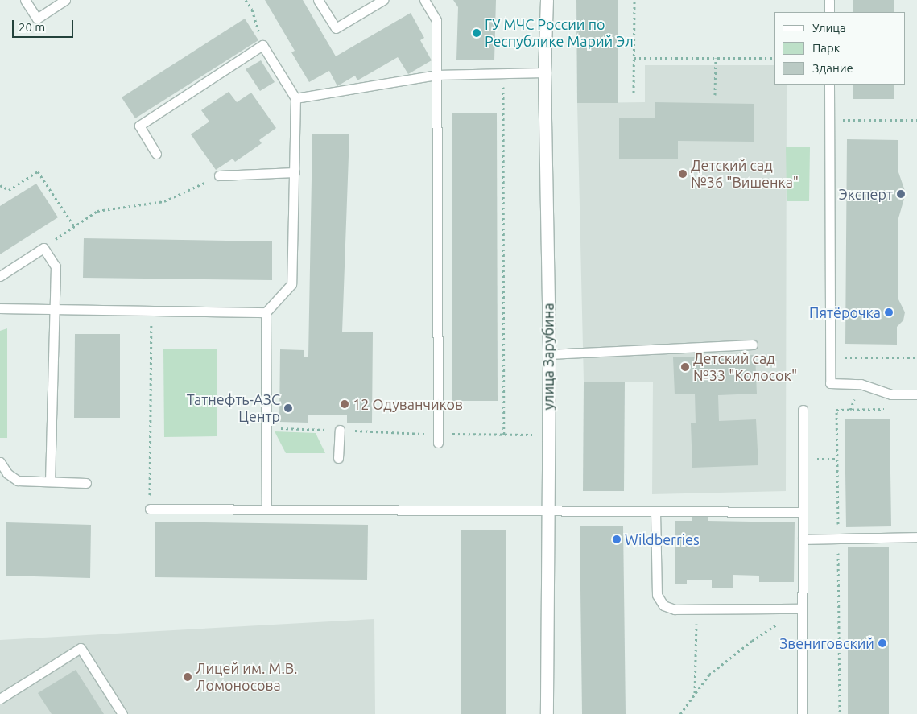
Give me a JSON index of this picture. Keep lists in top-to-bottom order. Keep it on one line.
{"streets":{"street":["улица Зарубина"]},"places":["ГУ МЧС России по Республике Марий Эл","Детский сад №36 \"Вишенка\"","Эксперт","Пятёрочка","Детский сад №33 \"Колосок\"","12 Одуванчиков","Татнефть-АЗС Центр","Wildberries","Звениговский","Лицей им. М.В. Ломоносова"],"legend":["Улица","Парк","Здание"],"scale_bar":"20 m"}
